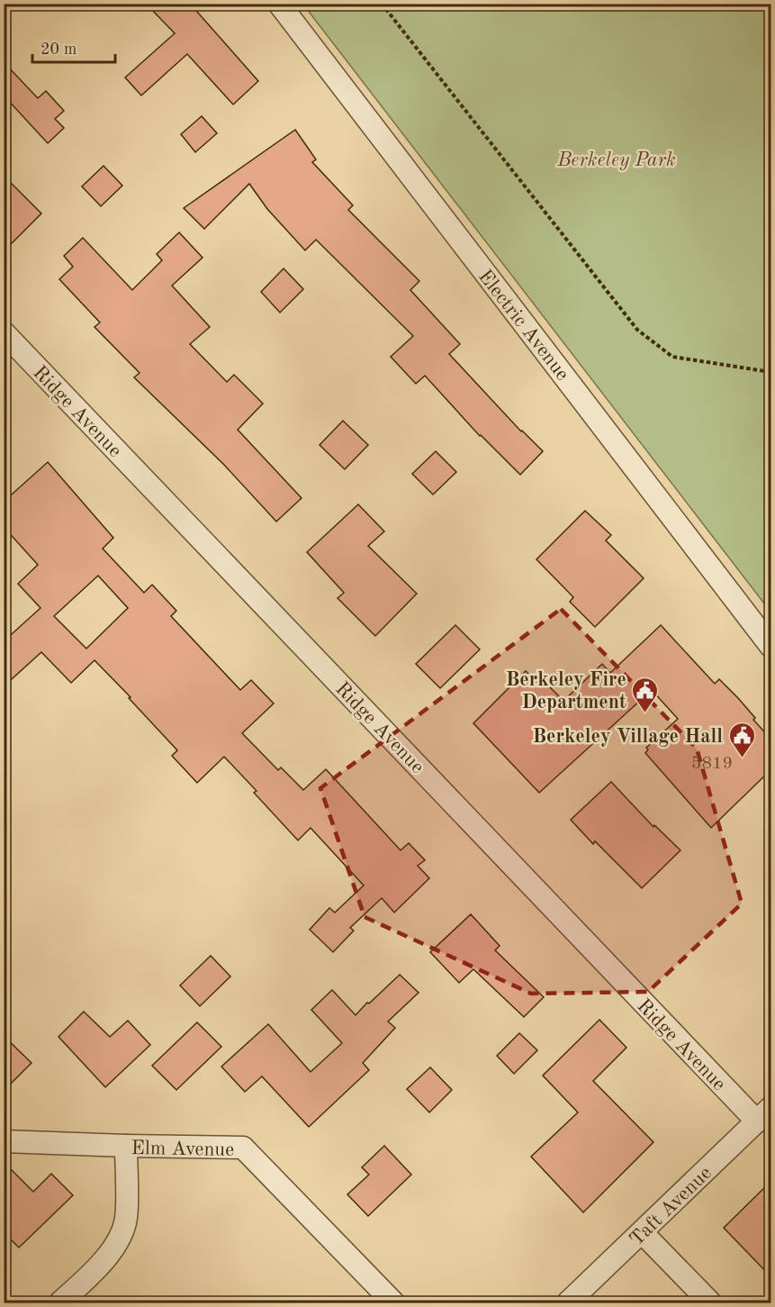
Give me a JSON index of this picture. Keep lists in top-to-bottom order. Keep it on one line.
{"streets":{"street":["Electric Avenue","Ridge Avenue","Elm Avenue","Taft Avenue"]},"crossings":[["Ridge Avenue","Taft Avenue"]],"parks":["Berkeley Park"],"places":{"public building":["Berkeley Fire Department","Berkeley Village Hall"]},"house_numbers":["5819"],"scale_bar":"20 m"}
